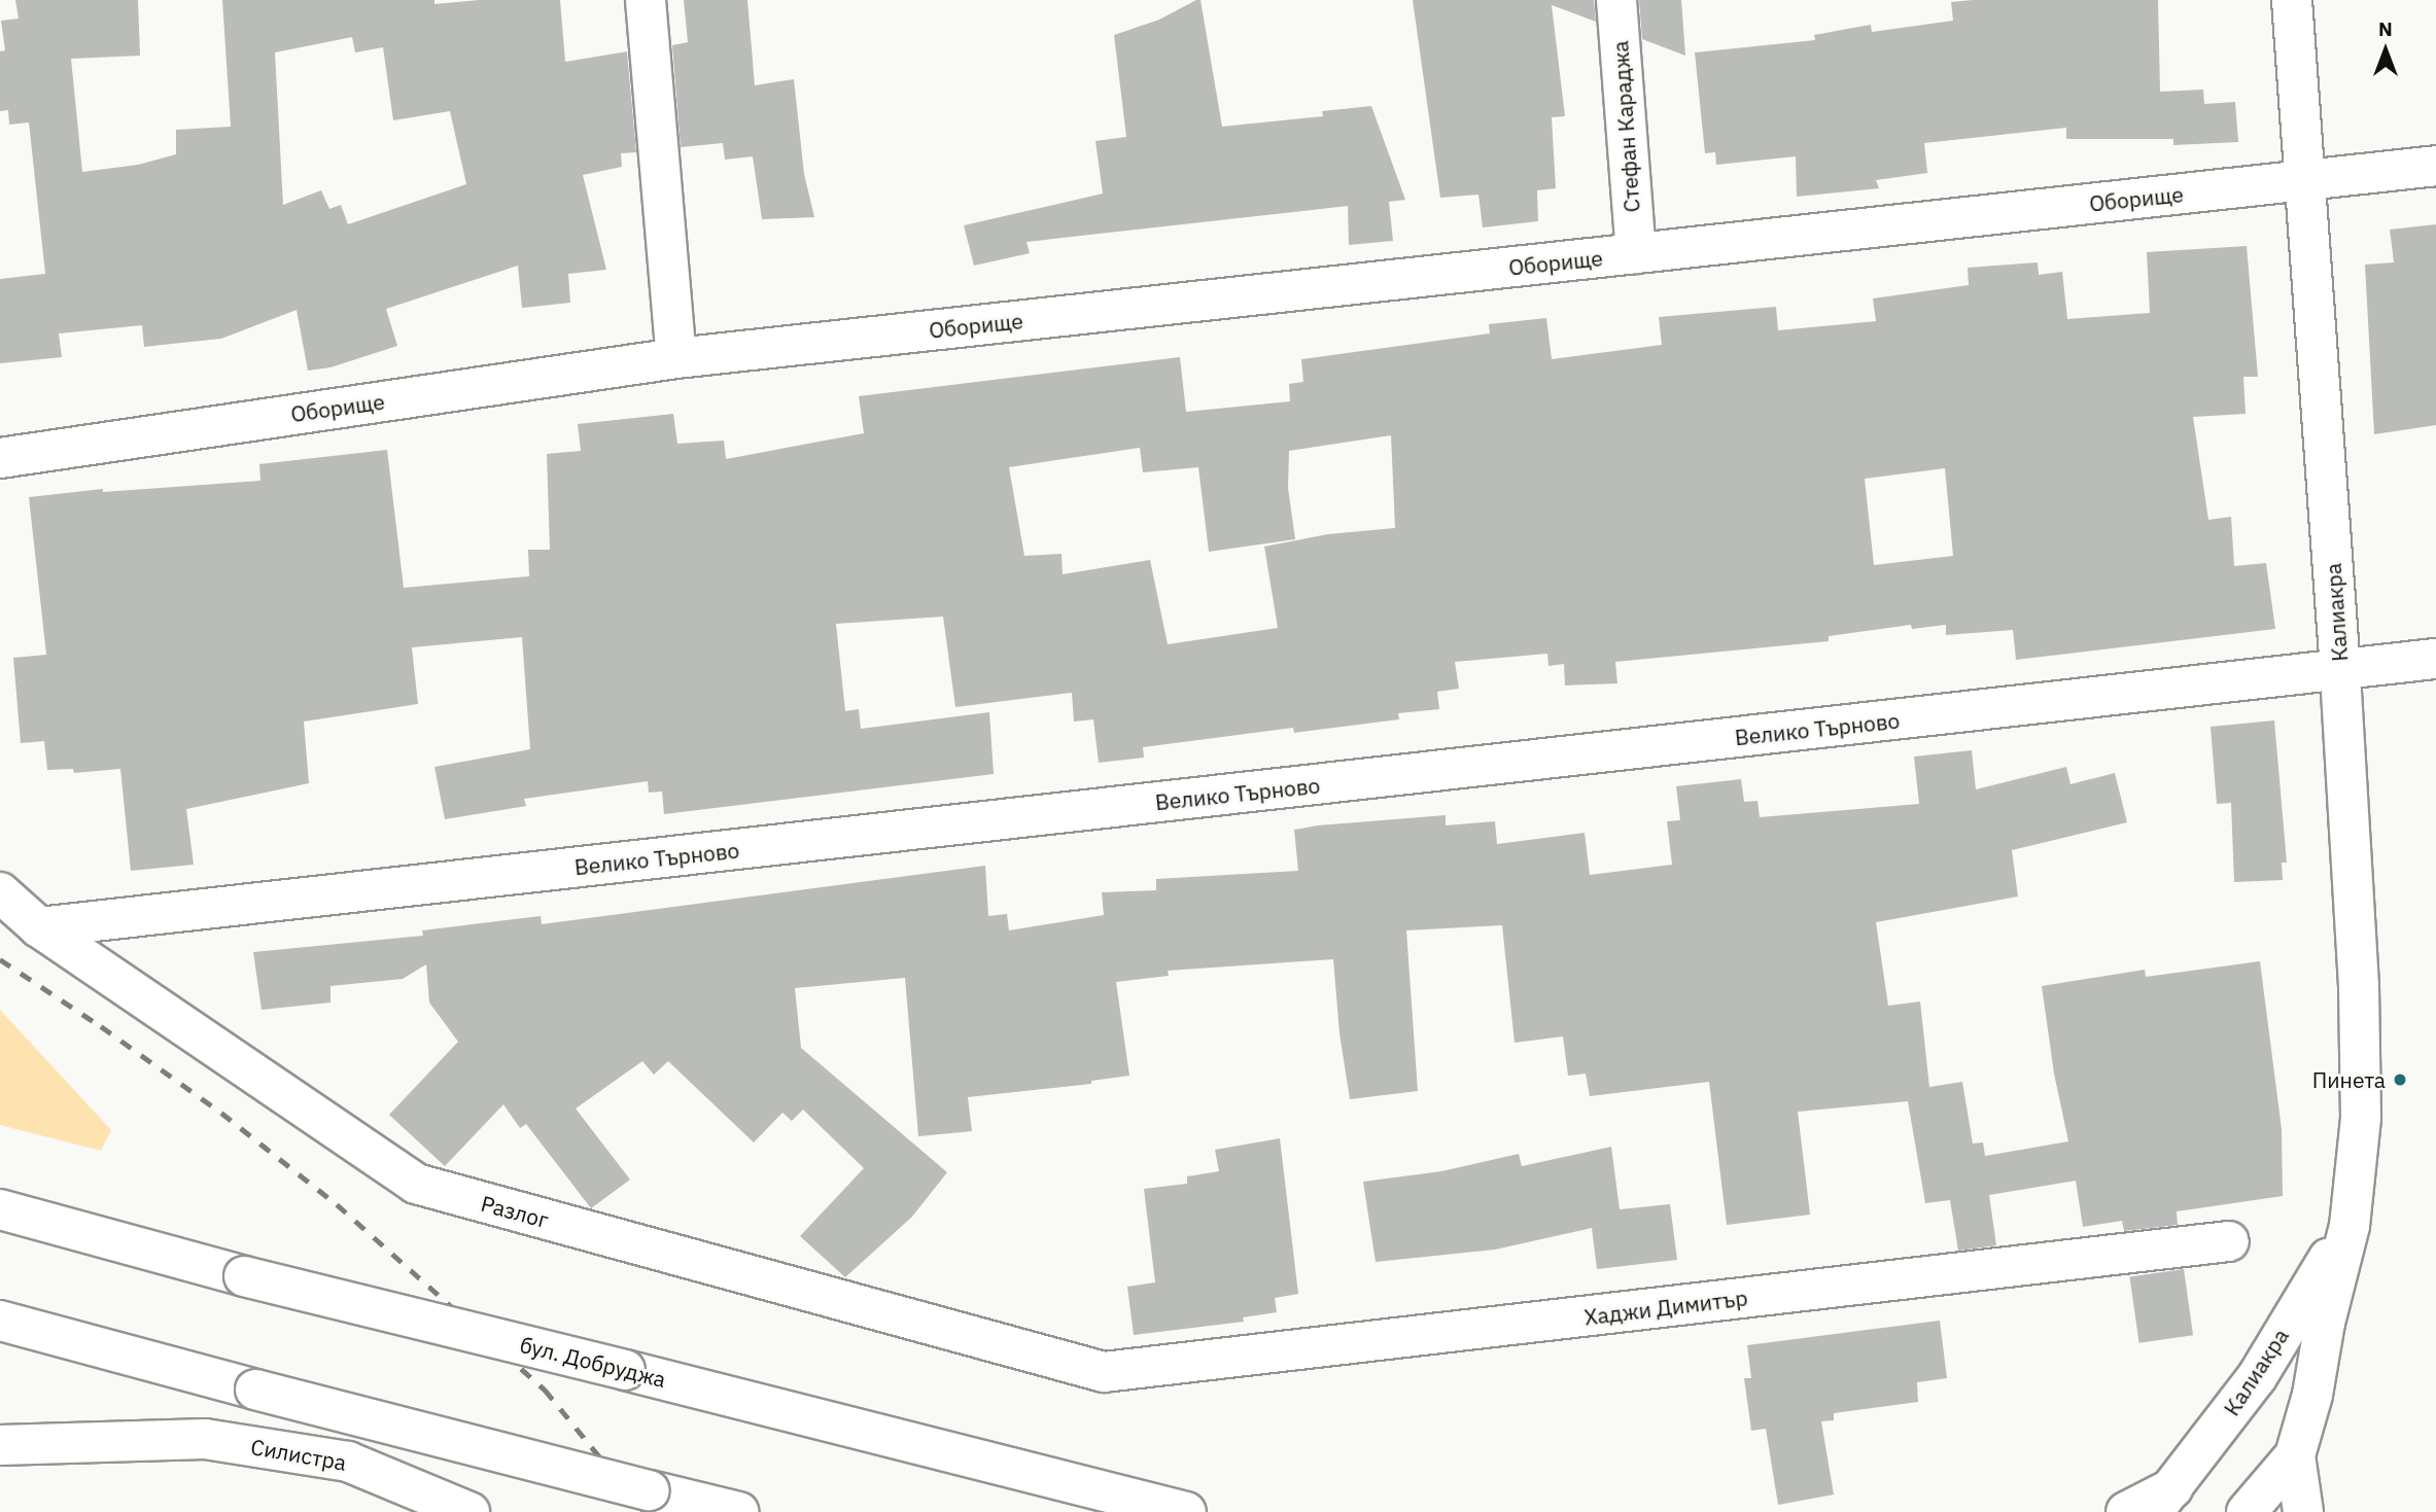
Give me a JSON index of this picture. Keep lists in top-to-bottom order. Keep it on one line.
{"streets":{"street":["Стефан Караджа","Оборище","Калиакра","Велико Търново","Разлог","Хаджи Димитър","бул. Добруджа","Силистра"]},"crossings":[["Стефан Караджа","Оборище"],["Оборище","Калиакра"],["Калиакра","Велико Търново"],["Велико Търново","Разлог"],["Разлог","Хаджи Димитър"]],"places":["Пинета"],"north":"top"}
